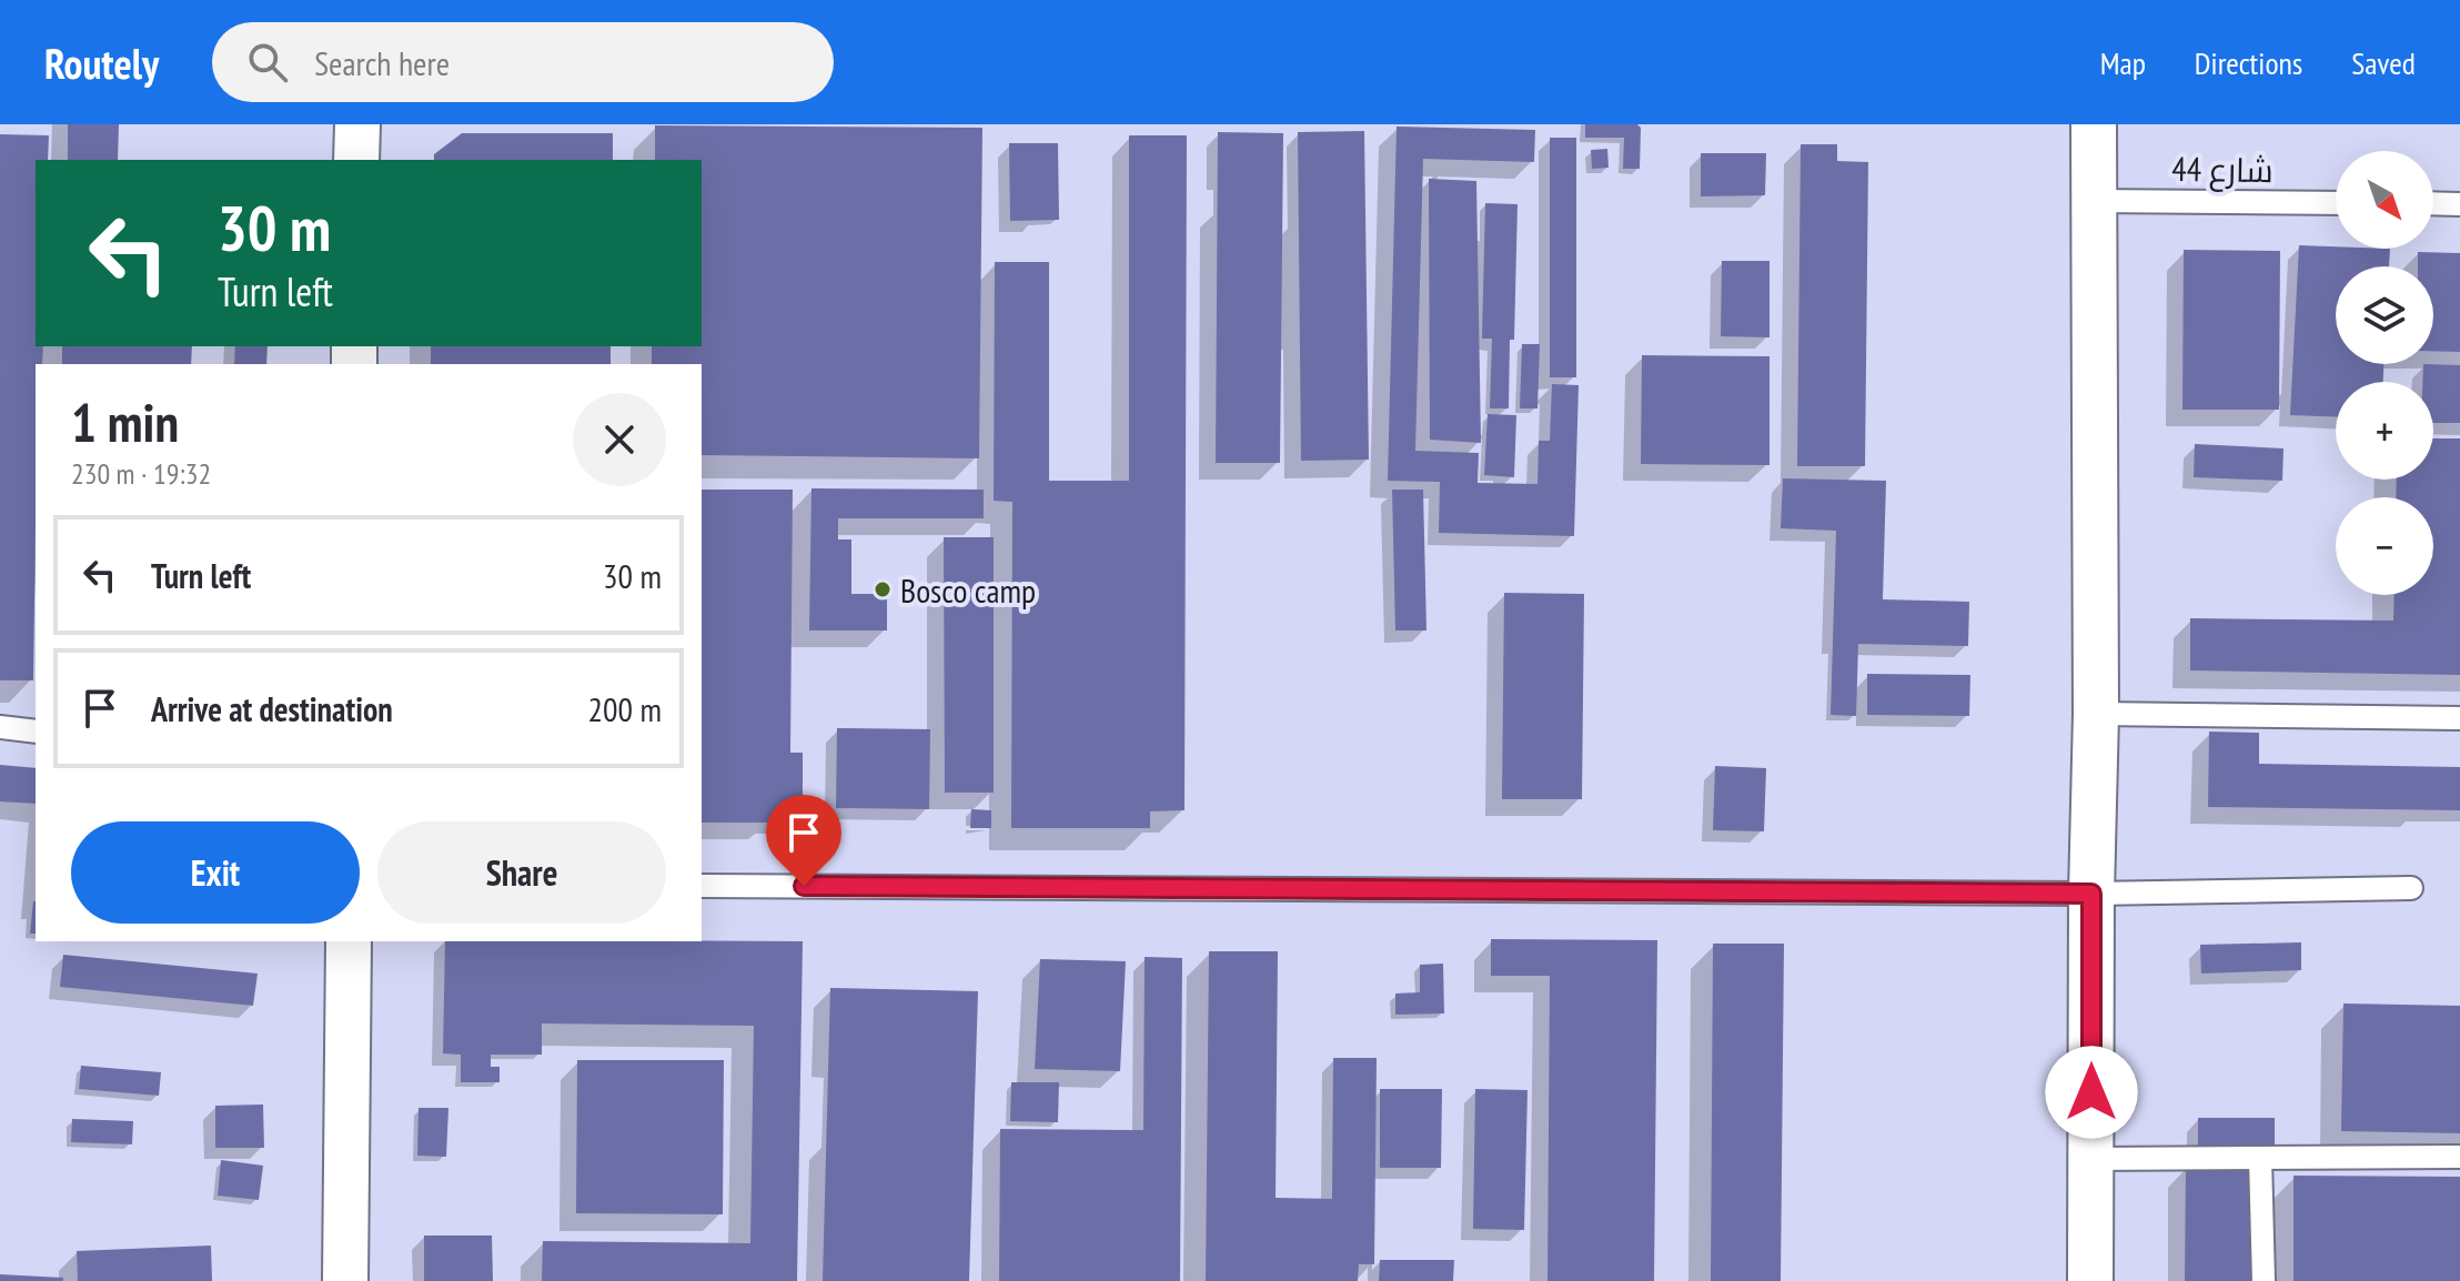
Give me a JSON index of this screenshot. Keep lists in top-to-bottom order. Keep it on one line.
{"streets":{"lane":["شارع 44"]},"places":["Bosco camp"],"north":"bottom right","page":{"header":"Routely","search":"Search here","nav":["Map","Directions","Saved"],"map_buttons":["+","−"],"turn":["30 m","Turn left"],"heading":["1 min","230 m · 19:32"],"list":[{"name":"Turn left","value":"30 m"},{"name":"Arrive at destination","value":"200 m"}],"buttons":["Exit","Share"]}}
